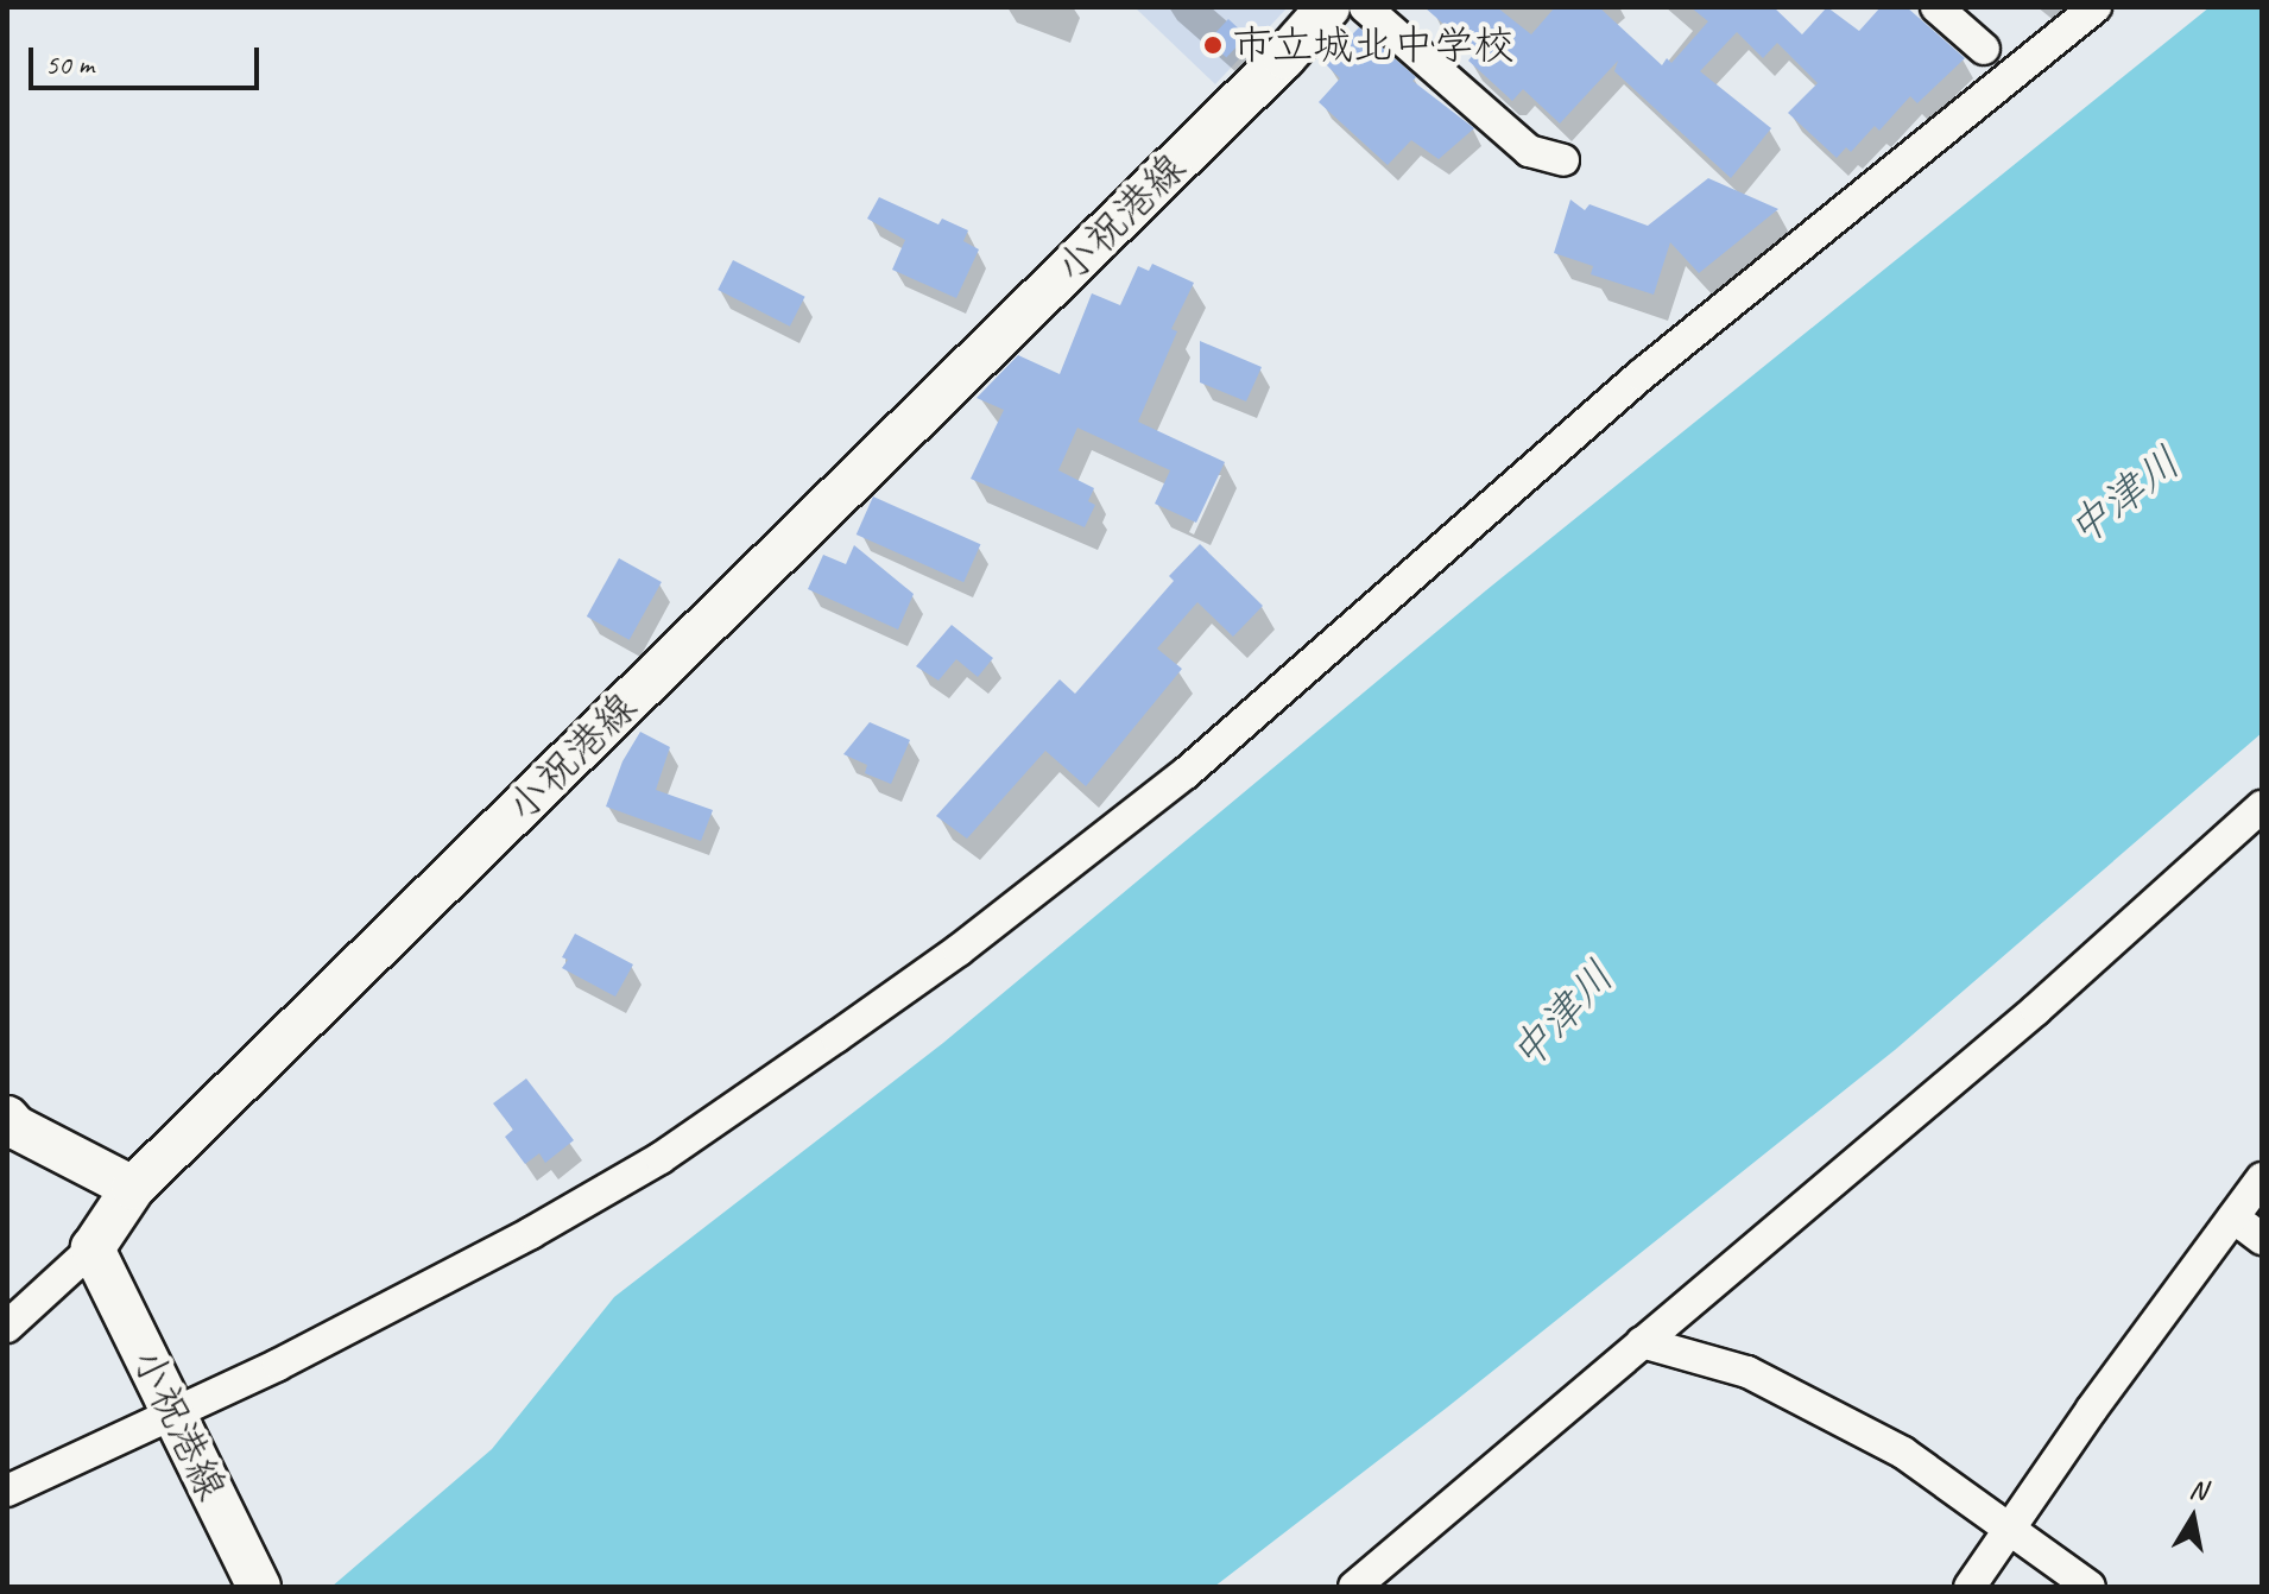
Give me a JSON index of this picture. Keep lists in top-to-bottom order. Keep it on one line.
{"streets":{"main road":["小祝港線"]},"water":["中津川"],"places":["市立城北中学校"],"scale_bar":"50 m","north":"top"}
